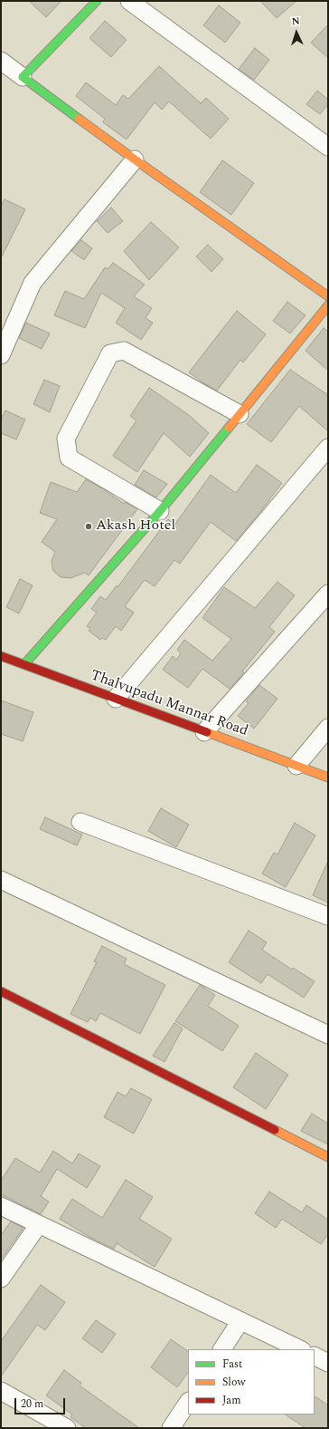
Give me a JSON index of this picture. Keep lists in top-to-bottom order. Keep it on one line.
{"streets":{"street":["Thalvupadu Mannar Road"]},"places":["Akash Hotel"],"legend":["Fast","Slow","Jam"],"scale_bar":"20 m","north":"top"}
